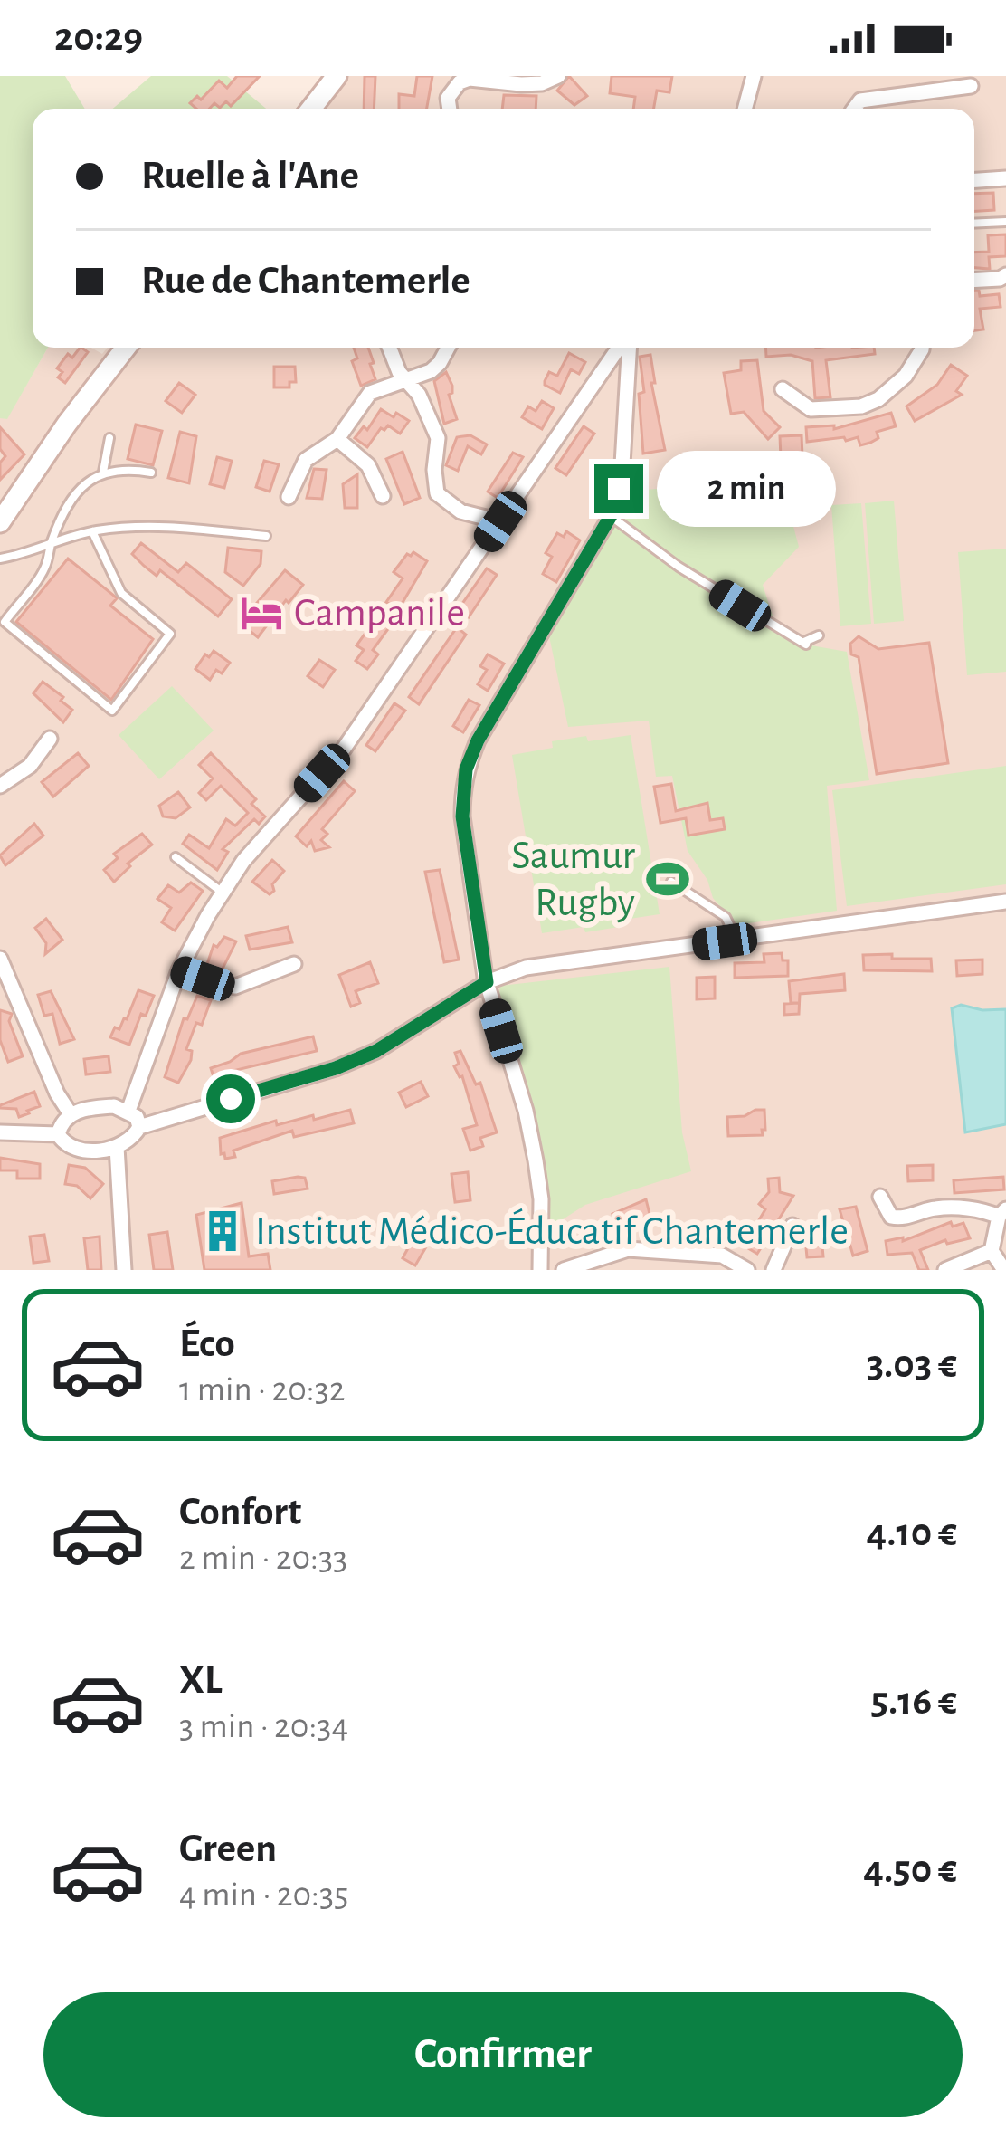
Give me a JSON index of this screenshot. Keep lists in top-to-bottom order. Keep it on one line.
{"places":{"hotel":["Campanile"],"sports":["Saumur Rugby"],"building":["Institut Médico-Éducatif Chantemerle"]},"page":{"status":"20:29","banner":["Ruelle à l'Ane","Rue de Chantemerle"],"bubble":"2 min","list":[{"name":"Éco","note":"1 min · 20:32","value":"3.03 €"},{"name":"Confort","note":"2 min · 20:33","value":"4.10 €"},{"name":"XL","note":"3 min · 20:34","value":"5.16 €"},{"name":"Green","note":"4 min · 20:35","value":"4.50 €"}],"buttons":"Confirmer"}}
